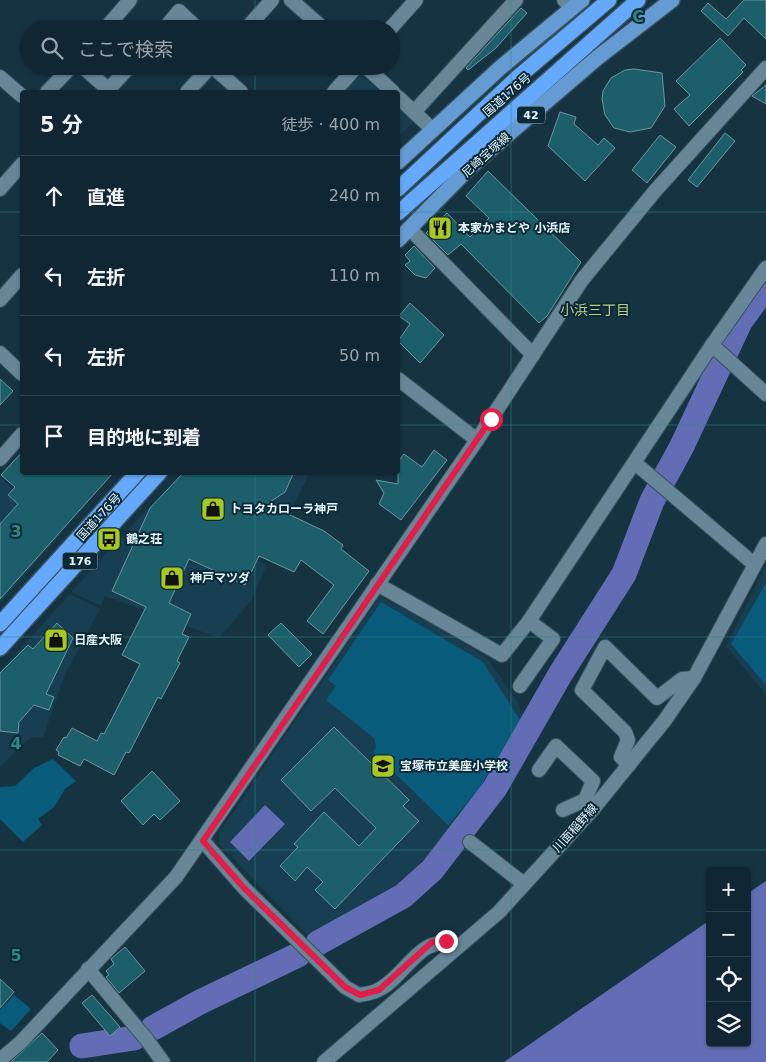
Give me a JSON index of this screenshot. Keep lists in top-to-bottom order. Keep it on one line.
{"streets":{"highway":["国道176号","176"],"main road":["42","尼崎宝塚線"],"street":["川面稲野線"]},"districts":["小浜三丁目"],"places":{"restaurant":["本家かまどや 小浜店"],"shop":["トヨタカローラ神戸","神戸マツダ","日産大阪"],"bus stop":["鶴之荘"],"school or university":["宝塚市立美座小学校"]},"page":{"search":"ここで検索","heading":["5 分","徒歩 · 400 m"],"list":[["直進","240 m"],["左折","110 m"],["左折","50 m"],"目的地に到着"],"map_buttons":["+","−"]},"grid":{"columns":["C"],"rows":["3","4","5"]}}
